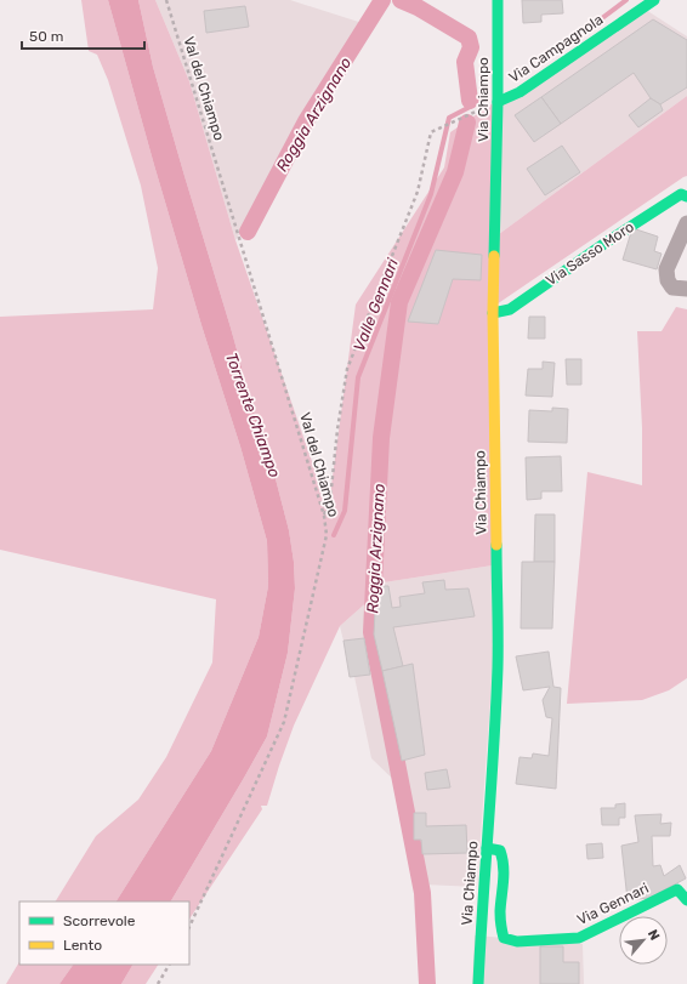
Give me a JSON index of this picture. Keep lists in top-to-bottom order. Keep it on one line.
{"streets":{"main road":["Via Campagnola","Via Chiampo","Via Sasso Moro","Via Gennari"],"path":["Val del Chiampo"]},"crossings":[["Via Campagnola","Via Chiampo"],["Via Chiampo","Via Sasso Moro"],["Via Chiampo","Via Gennari"]],"water":["Roggia Arzignano","Valle Gennari","Torrente Chiampo"],"legend":["Scorrevole","Lento"],"scale_bar":"50 m","north":"top right"}
